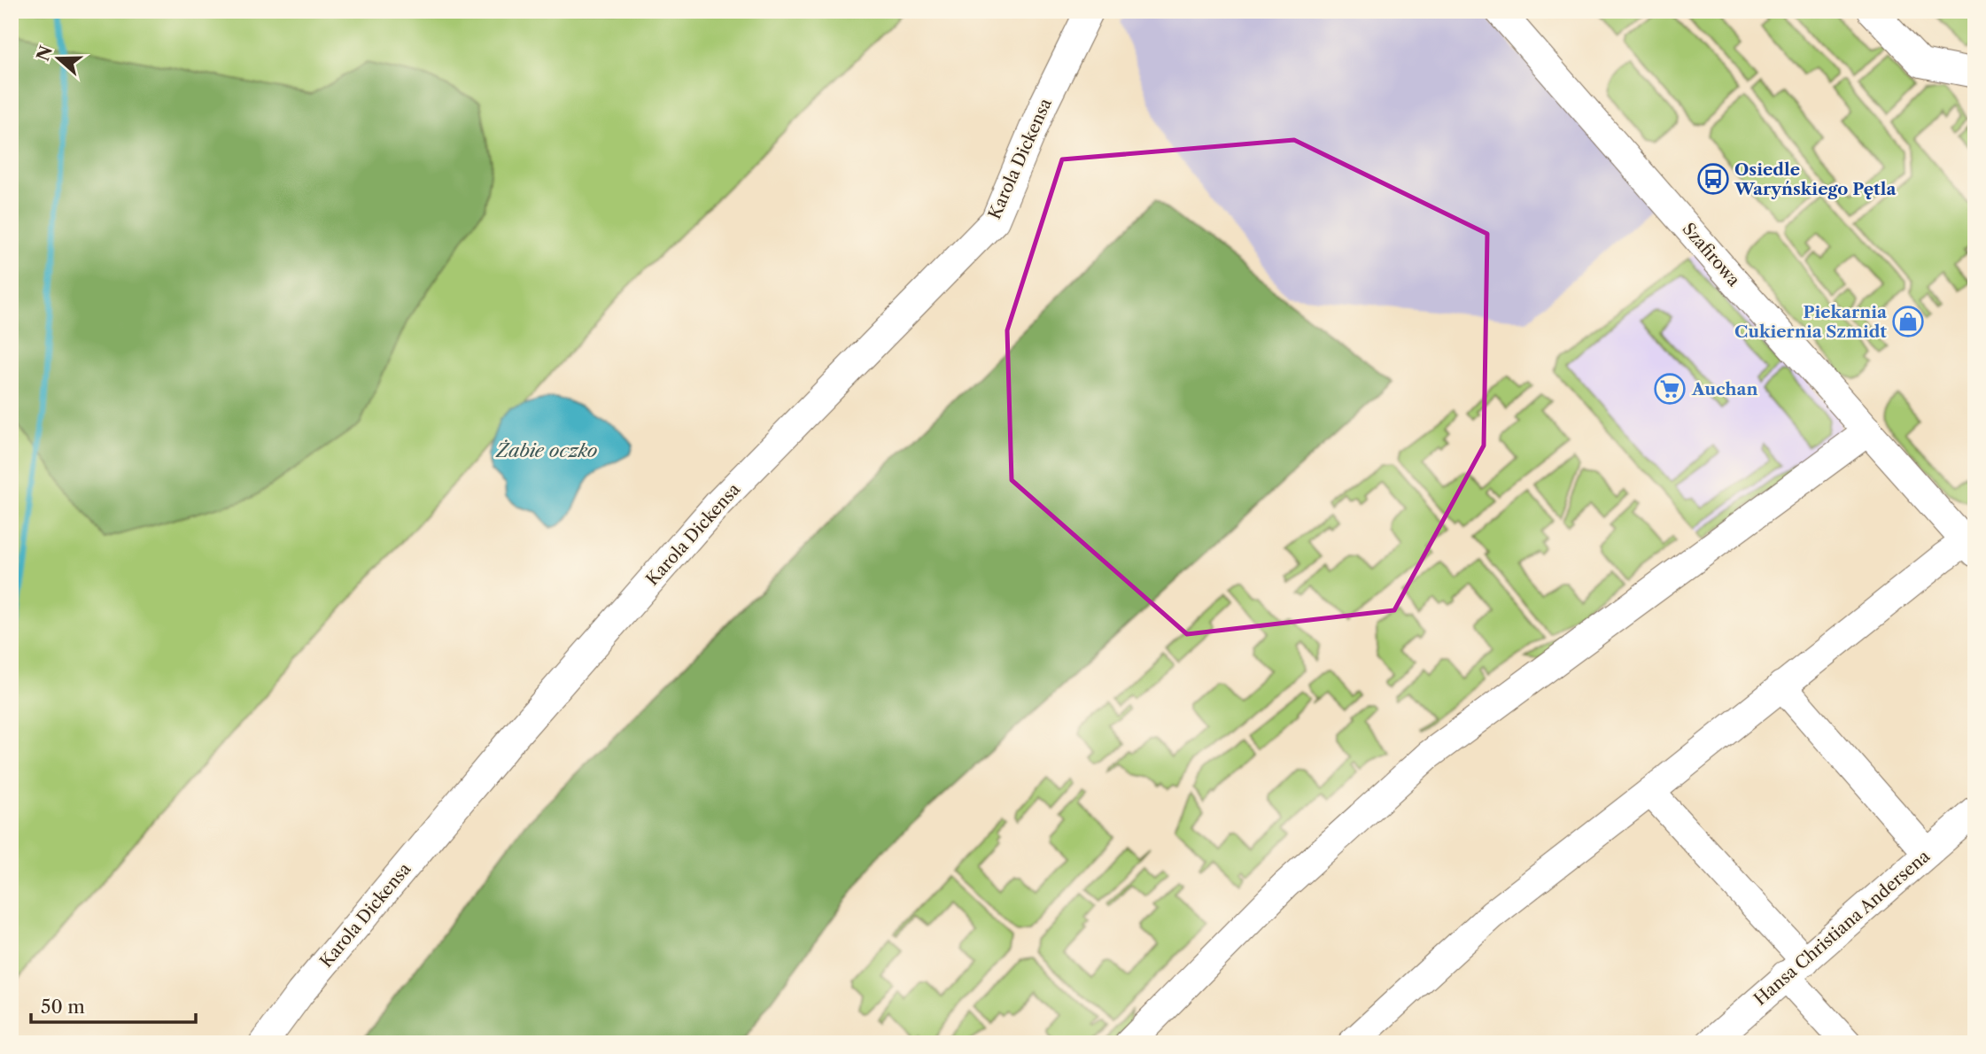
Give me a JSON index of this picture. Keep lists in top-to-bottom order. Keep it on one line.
{"streets":{"street":["Karola Dickensa","Szafirowa","Hansa Christiana Andersena"]},"water":["Żabie oczko"],"places":{"bus stop":["Osiedle Waryńskiego Pętla"],"shop":["Piekarnia Cukiernia Szmidt"],"supermarket":["Auchan"]},"scale_bar":"50 m","north":"left"}
